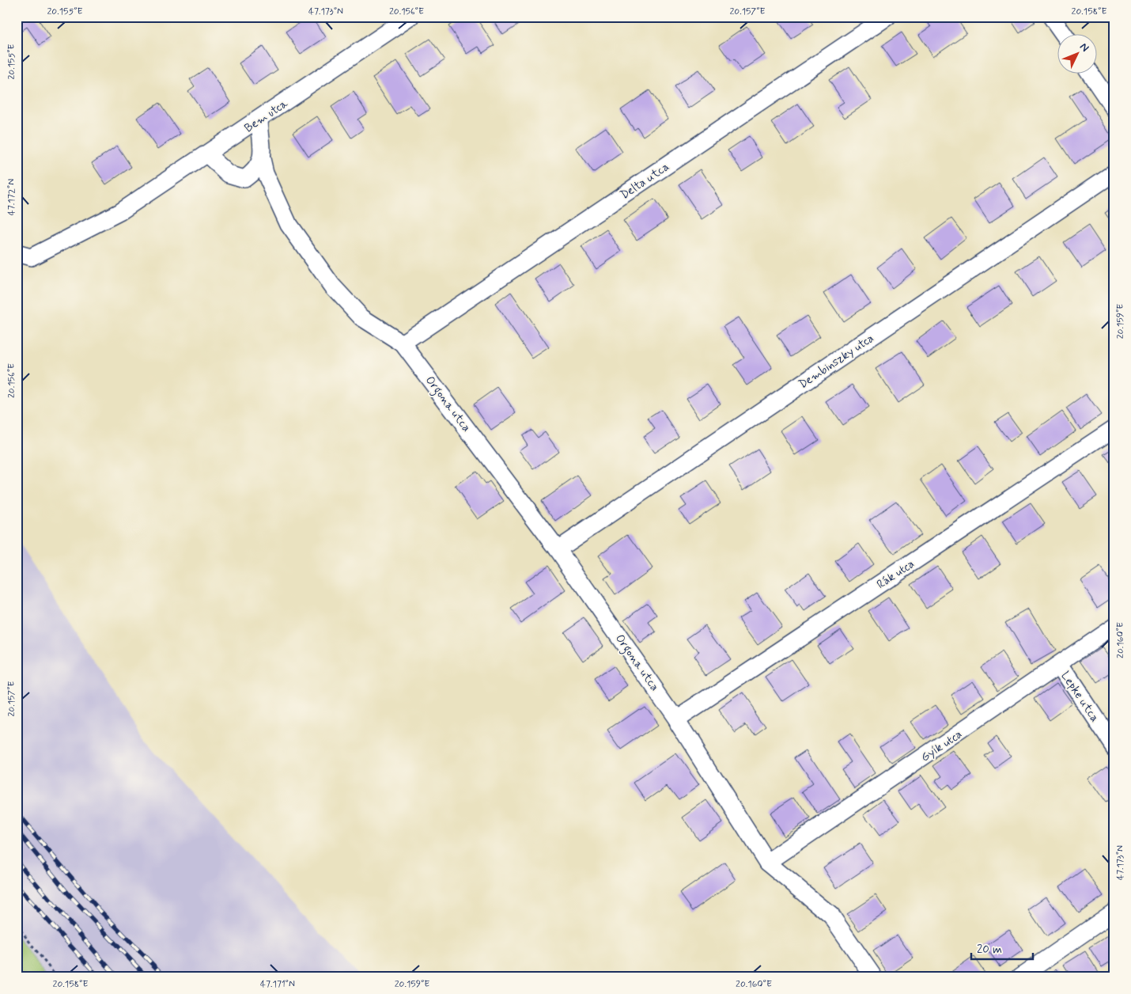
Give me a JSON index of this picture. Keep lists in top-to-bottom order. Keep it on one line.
{"streets":{"street":["Bem utca","Delta utca","Dembinszky utca","Orgona utca","Rák utca","Lepke utca","Gyík utca"]},"crossings":[["Delta utca","Orgona utca"],["Dembinszky utca","Orgona utca"],["Orgona utca","Rák utca"],["Orgona utca","Gyík utca"],["Lepke utca","Gyík utca"]],"scale_bar":"20 m","north":"top right","coordinates":["20.155°E","47.173°N","20.156°E","20.157°E","20.158°E","47.172°N","20.159°E","20.160°E","47.171°N"]}
